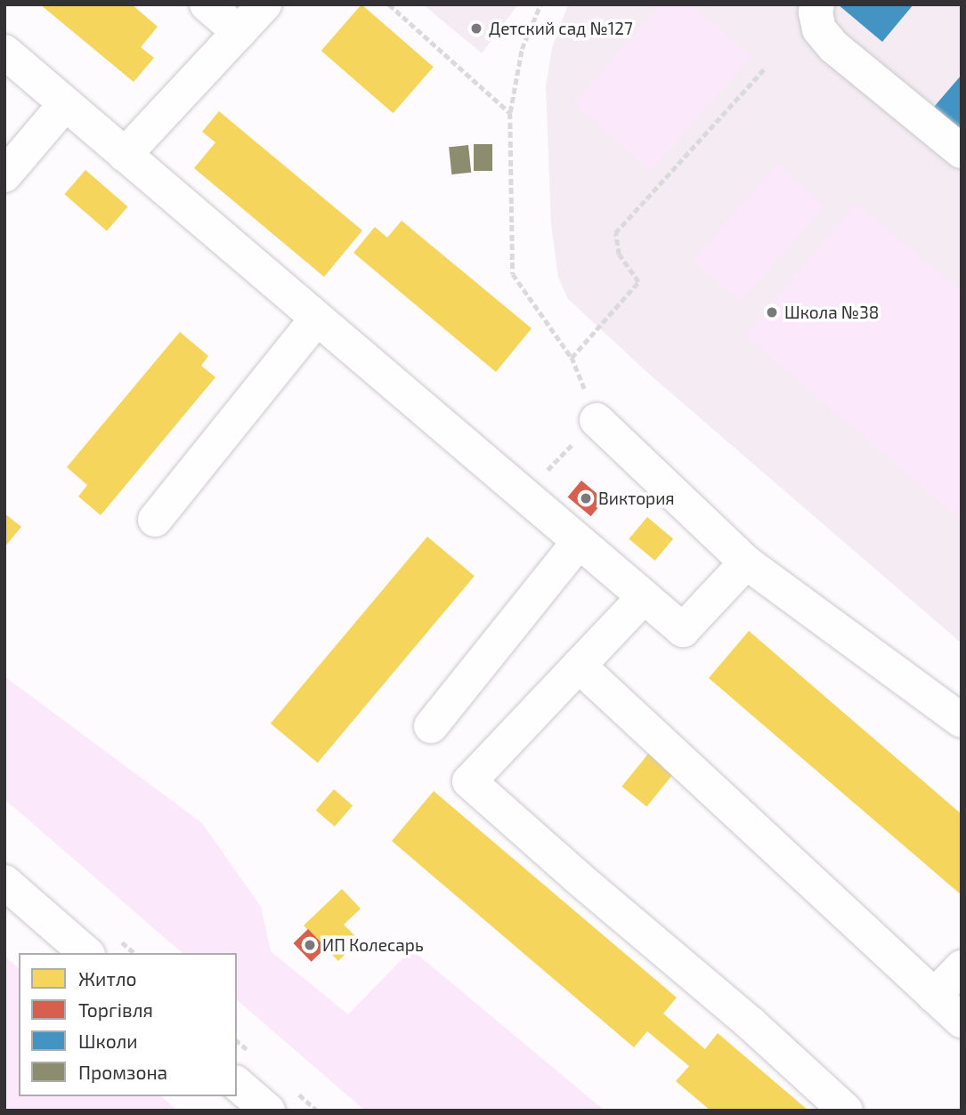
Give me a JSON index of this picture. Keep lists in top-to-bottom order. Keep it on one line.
{"places":["Детский сад №127","Школа №38","Виктория","ИП Колесарь"],"legend":["Житло","Торгівля","Школи","Промзона"]}
